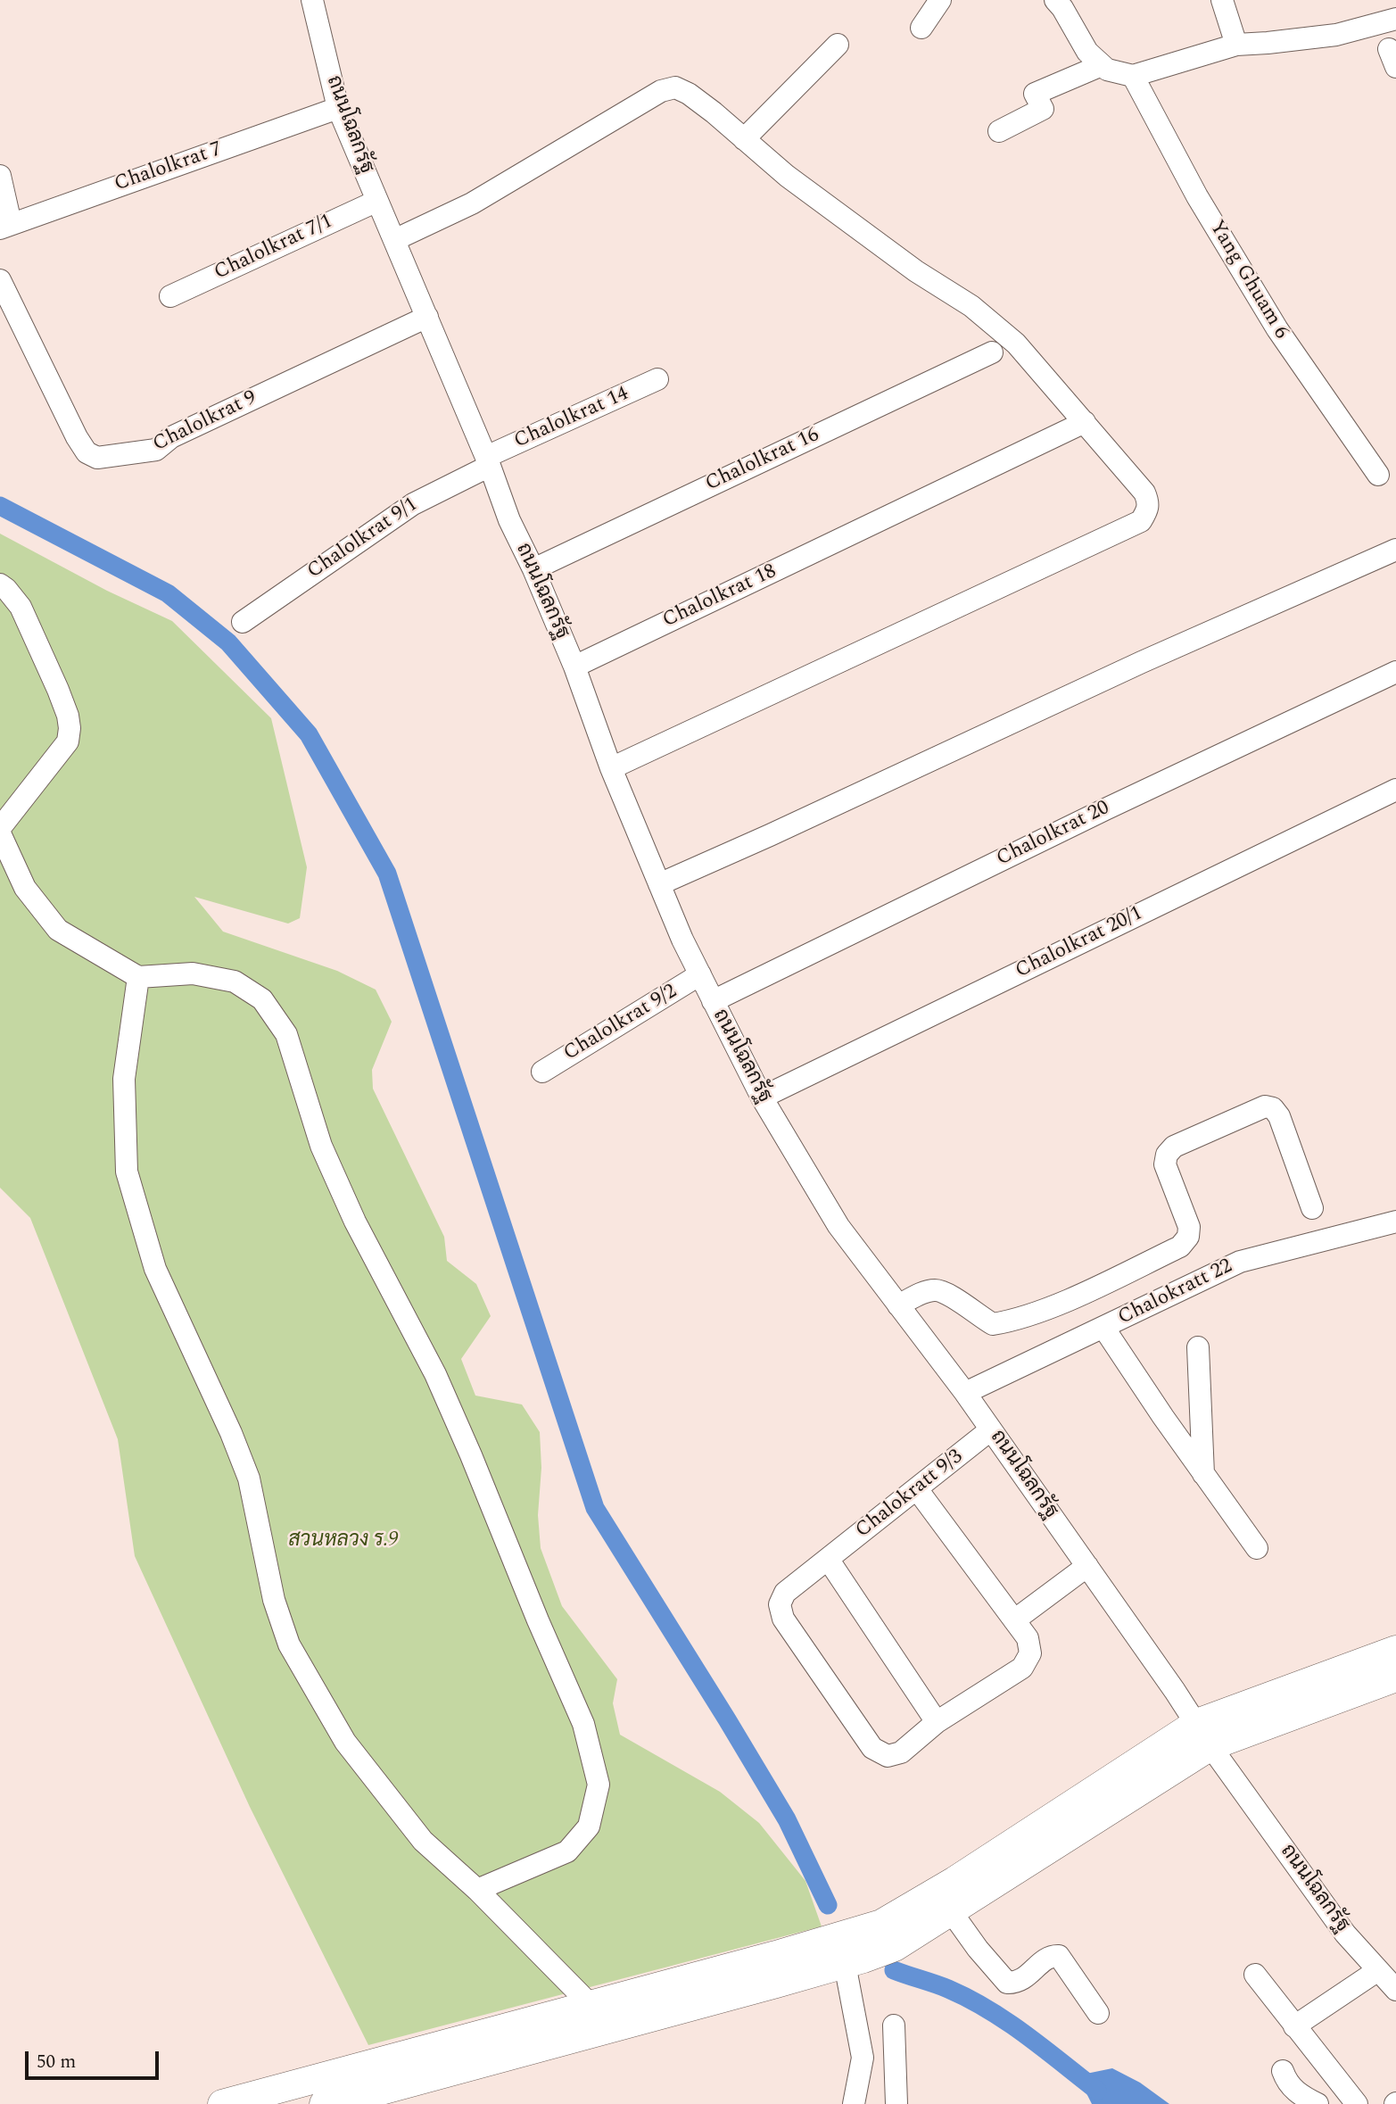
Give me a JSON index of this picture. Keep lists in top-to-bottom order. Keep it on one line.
{"streets":{"street":["ถนนโฉลกรัฐ","Chalolkrat 7","Chalolkrat 7/1","Yang Ghuam 6","Chalolkrat 14","Chalolkrat 9","Chalolkrat 16","Chalolkrat 9/1","Chalolkrat 18","Chalolkrat 20","Chalolkrat 20/1","Chalolkrat 9/2","Chalokratt 22","Chalokratt 9/3"]},"crossings":[["ถนนโฉลกรัฐ","Chalolkrat 7"],["ถนนโฉลกรัฐ","Chalolkrat 7/1"],["ถนนโฉลกรัฐ","Chalolkrat 14"],["ถนนโฉลกรัฐ","Chalolkrat 9"],["ถนนโฉลกรัฐ","Chalolkrat 16"],["ถนนโฉลกรัฐ","Chalolkrat 9/1"],["ถนนโฉลกรัฐ","Chalolkrat 18"],["ถนนโฉลกรัฐ","Chalolkrat 20"],["ถนนโฉลกรัฐ","Chalolkrat 20/1"],["ถนนโฉลกรัฐ","Chalolkrat 9/2"],["ถนนโฉลกรัฐ","Chalokratt 22"],["ถนนโฉลกรัฐ","Chalokratt 9/3"],["Chalolkrat 14","Chalolkrat 9/1"]],"parks":["สวนหลวง ร.9"],"scale_bar":"50 m"}
